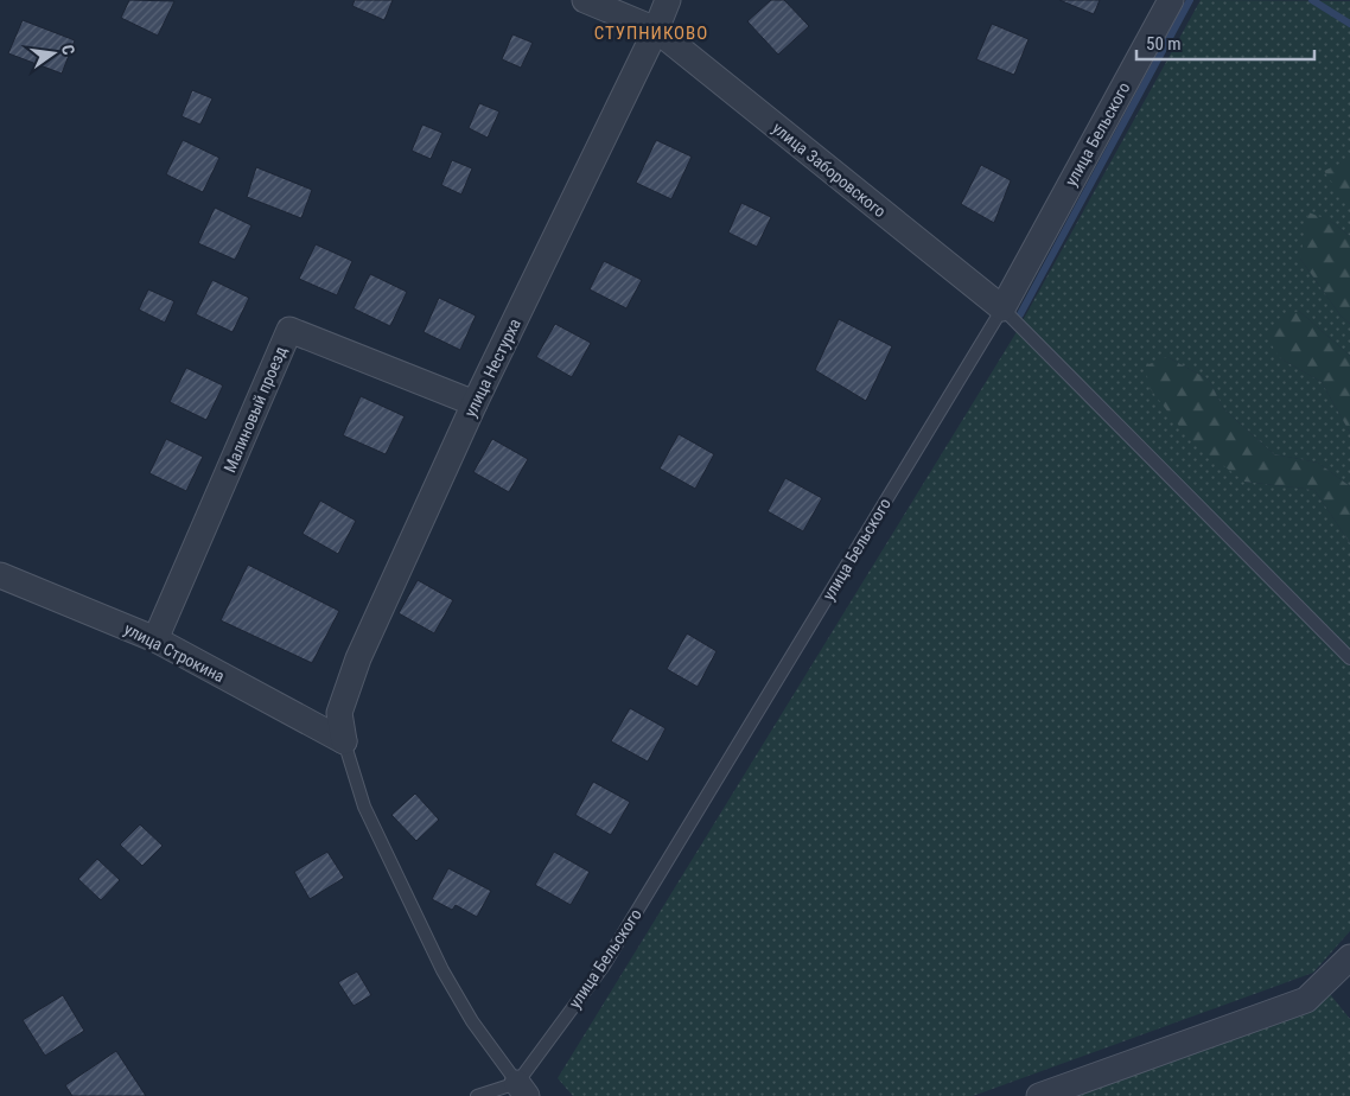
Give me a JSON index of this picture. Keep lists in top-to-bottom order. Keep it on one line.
{"streets":{"street":["улица Бельского","улица Заборовского","улица Нестурха","Малиновый проезд","улица Строкина"]},"crossings":[["улица Бельского","улица Заборовского"],["улица Заборовского","улица Нестурха"],["улица Нестурха","Малиновый проезд"],["улица Нестурха","улица Строкина"],["Малиновый проезд","улица Строкина"]],"districts":["СТУПНИКОВО"],"scale_bar":"50 m","north":"right"}
